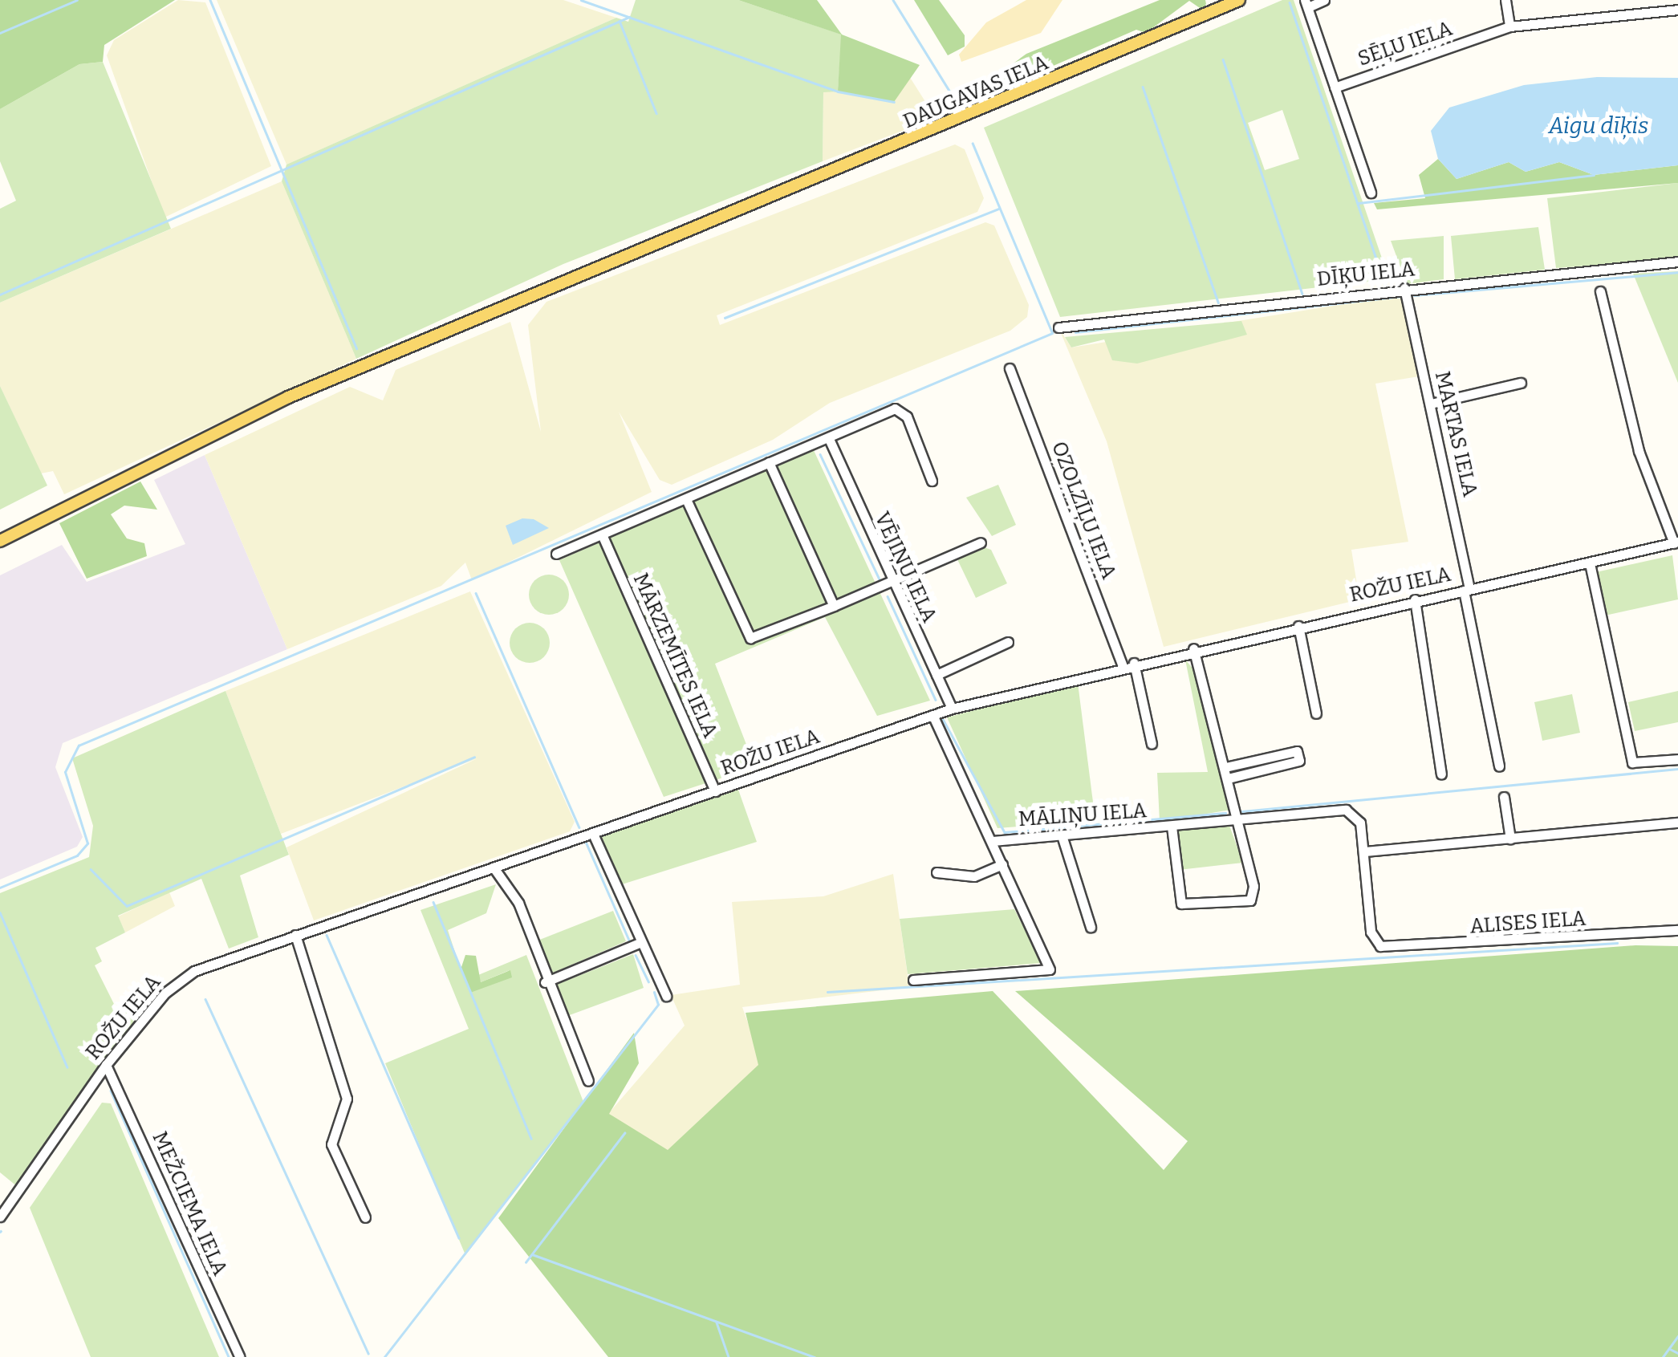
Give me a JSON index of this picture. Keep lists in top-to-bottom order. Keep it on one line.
{"streets":{"main road":["DAUGAVAS IELA"],"street":["SĒĻU IELA","DĪĶU IELA","MARTAS IELA","OZOLZĪĻU IELA","VĒJIŅU IELA","ROŽU IELA","MĀRZEMĪTES IELA","MĀLIŅU IELA","ALISES IELA","MEŽCIEMA IELA"]},"crossings":[["DĪĶU IELA","MARTAS IELA"],["MARTAS IELA","ROŽU IELA"],["OZOLZĪĻU IELA","ROŽU IELA"],["VĒJIŅU IELA","ROŽU IELA"],["ROŽU IELA","MĀRZEMĪTES IELA"],["ROŽU IELA","MĀLIŅU IELA"],["ROŽU IELA","MEŽCIEMA IELA"],["MĀLIŅU IELA","ALISES IELA"]],"water":["Aigu dīķis"]}
